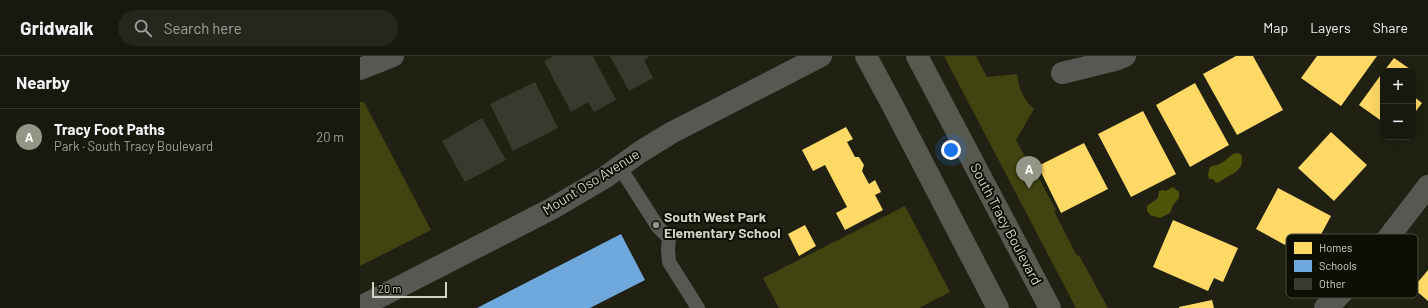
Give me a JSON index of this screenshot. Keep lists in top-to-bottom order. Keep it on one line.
{"streets":{"main road":["South Tracy Boulevard"],"street":["Mount Oso Avenue"]},"places":["South West Park Elementary School"],"legend":["Homes","Schools","Other"],"scale_bar":"20 m","page":{"header":"Gridwalk","search":"Search here","nav":["Map","Layers","Share"],"heading":"Nearby","map_buttons":["+","−"],"list":[{"mark":"A","name":"Tracy Foot Paths","note":"Park · South Tracy Boulevard","value":"20 m"}],"pins":"A","scale":"20 m"}}
